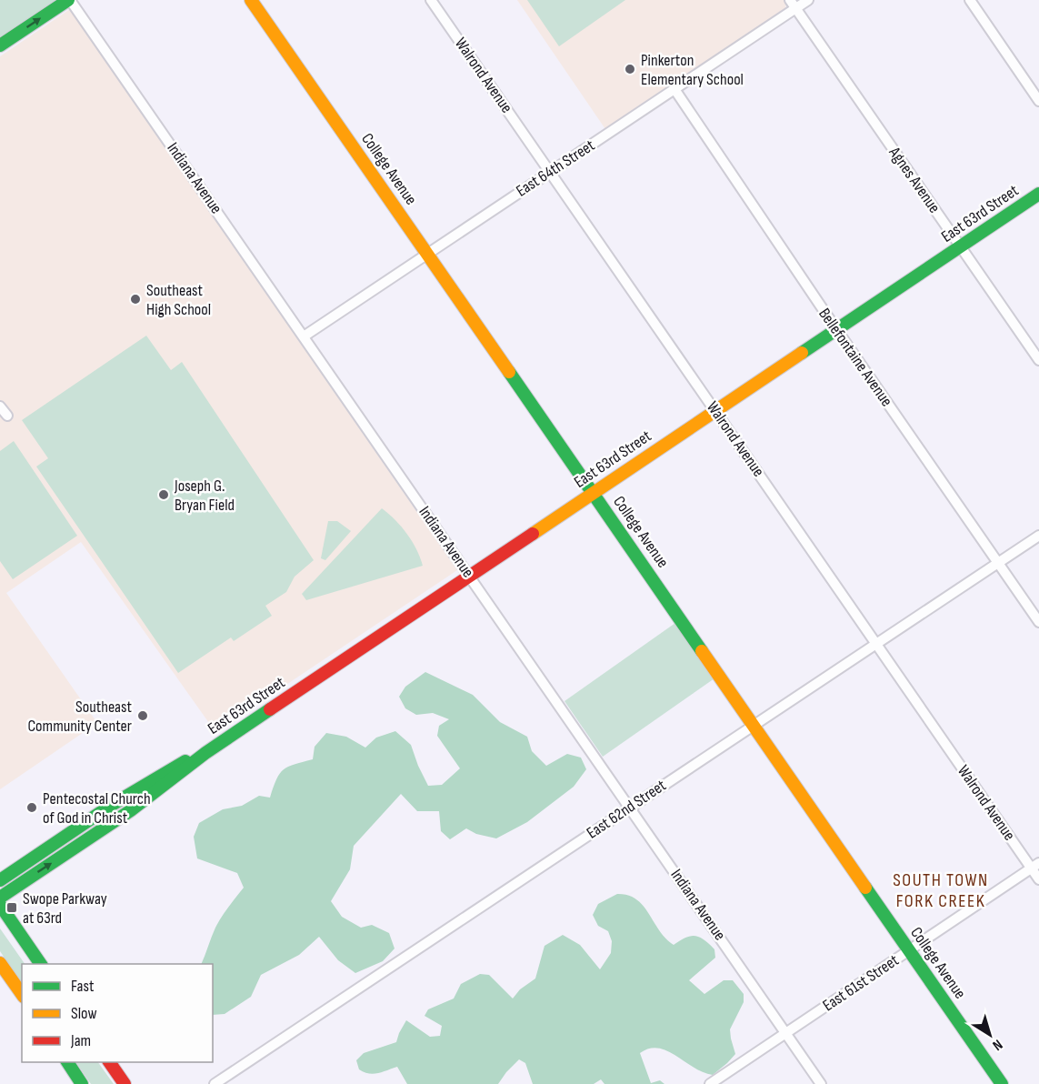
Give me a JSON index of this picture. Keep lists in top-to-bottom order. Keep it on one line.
{"streets":{"main road":["College Avenue","East 63rd Street"],"street":["Walrond Avenue","East 64th Street","Indiana Avenue","Agnes Avenue","Bellefontaine Avenue","East 62nd Street","East 61st Street"]},"crossings":[["Walrond Avenue","East 64th Street"],["Walrond Avenue","East 63rd Street"],["Walrond Avenue","East 62nd Street"],["Walrond Avenue","East 61st Street"],["East 64th Street","College Avenue"],["East 64th Street","Indiana Avenue"],["East 64th Street","Agnes Avenue"],["East 64th Street","Bellefontaine Avenue"],["College Avenue","East 63rd Street"],["College Avenue","East 62nd Street"],["College Avenue","East 61st Street"],["Indiana Avenue","East 63rd Street"],["Indiana Avenue","East 62nd Street"],["Indiana Avenue","East 61st Street"],["Agnes Avenue","East 63rd Street"],["East 63rd Street","Bellefontaine Avenue"],["Bellefontaine Avenue","East 62nd Street"]],"districts":["SOUTH TOWN FORK CREEK"],"places":{"other":["Pinkerton Elementary School","Southeast High School","Joseph G. Bryan Field","Southeast Community Center","Pentecostal Church of God in Christ"],"transit":["Swope Parkway at 63rd"]},"legend":["Fast","Slow","Jam"],"north":"bottom right"}
